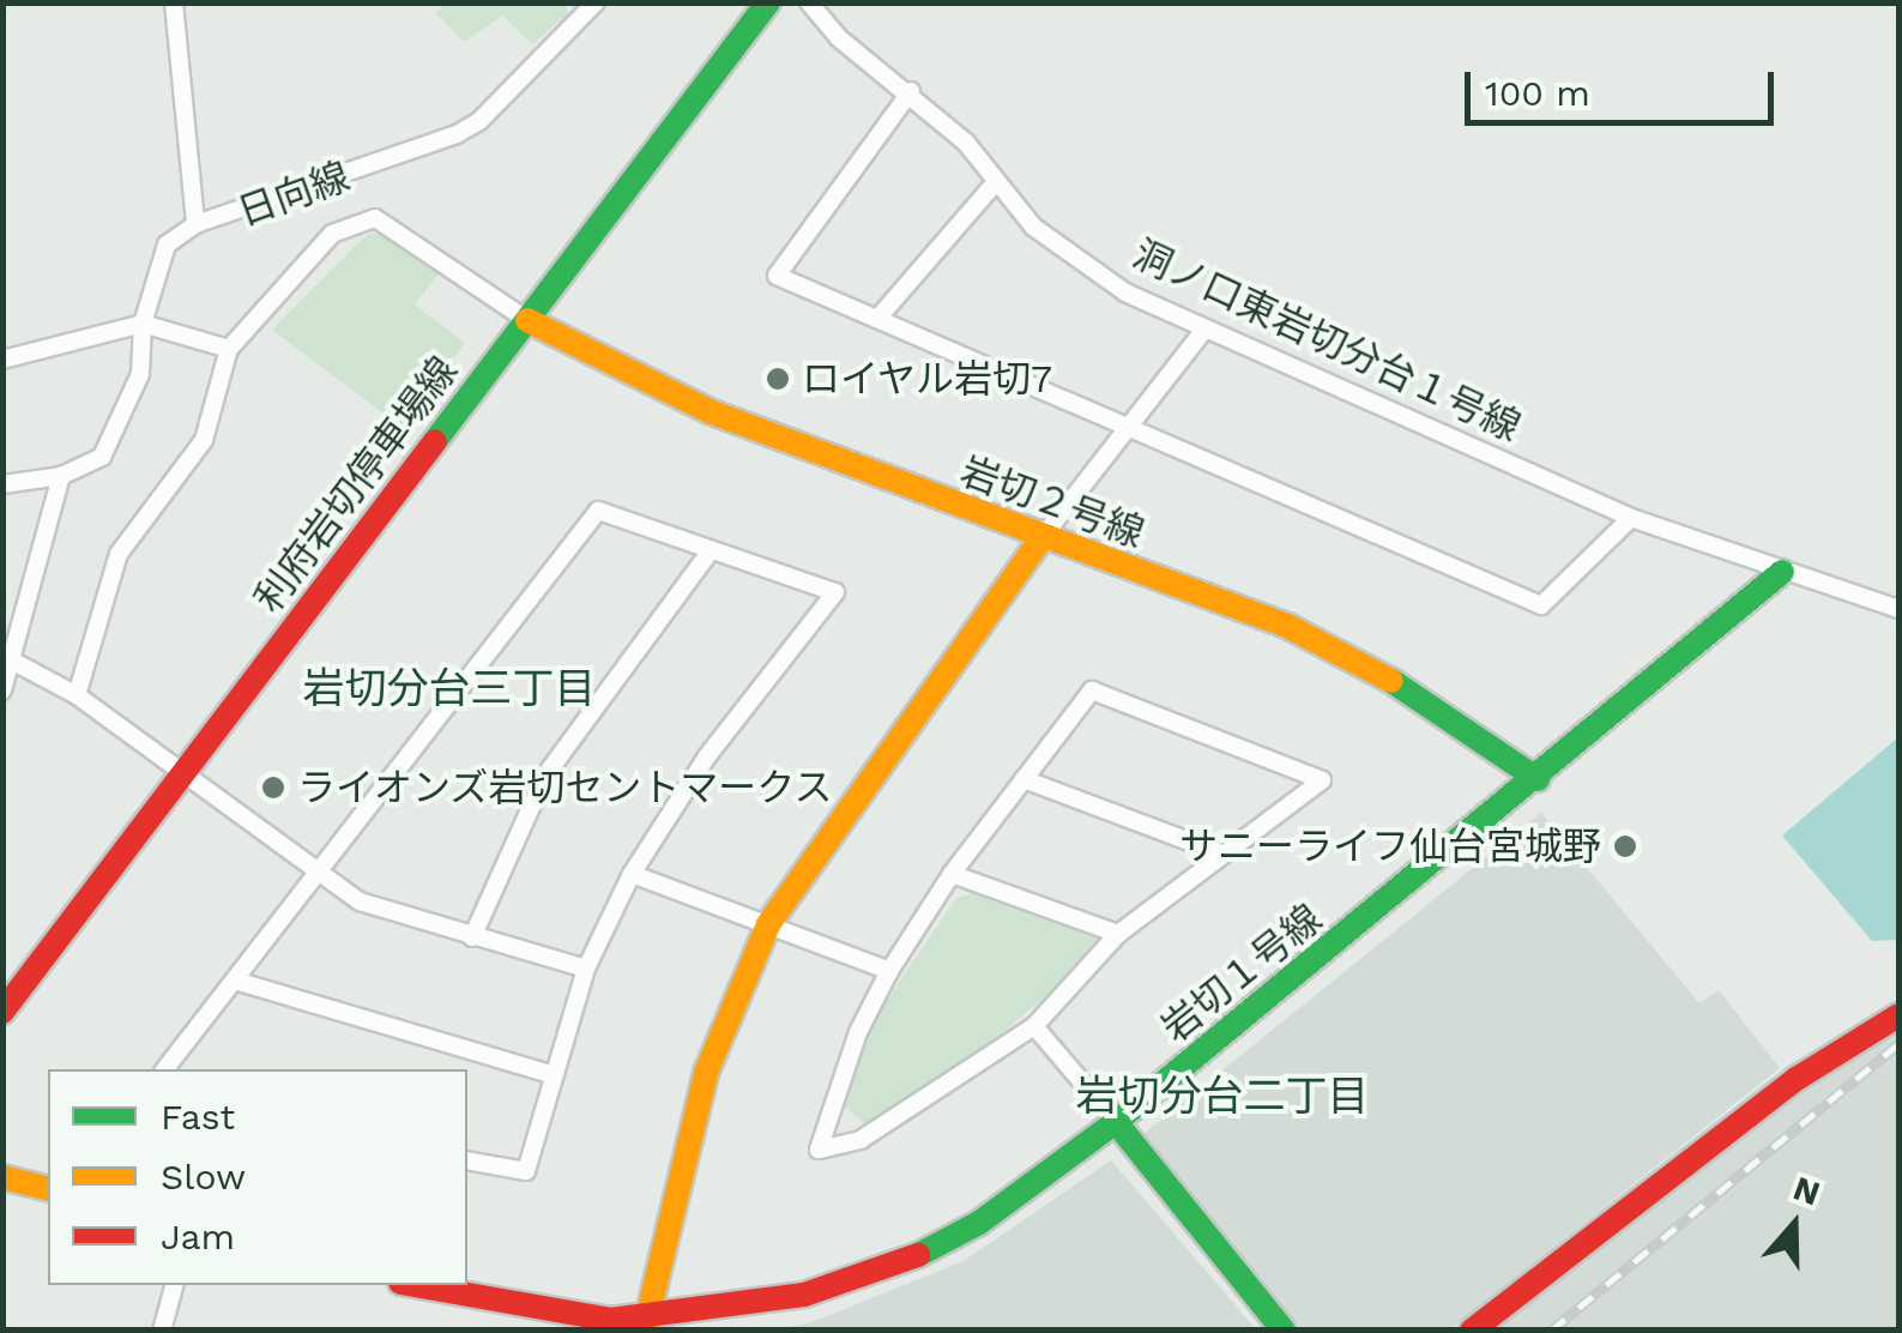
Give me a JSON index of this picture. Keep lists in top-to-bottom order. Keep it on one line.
{"streets":{"street":["日向線","洞ノ口東岩切分台１号線","利府岩切停車場線","岩切２号線","岩切１号線"]},"crossings":[["洞ノ口東岩切分台１号線","岩切１号線"],["利府岩切停車場線","岩切２号線"],["岩切２号線","岩切１号線"]],"districts":["岩切分台三丁目","岩切分台二丁目"],"places":["ロイヤル岩切7","ライオンズ岩切セントマークス","サニーライフ仙台宮城野"],"legend":["Fast","Slow","Jam"],"scale_bar":"100 m","north":"top"}
